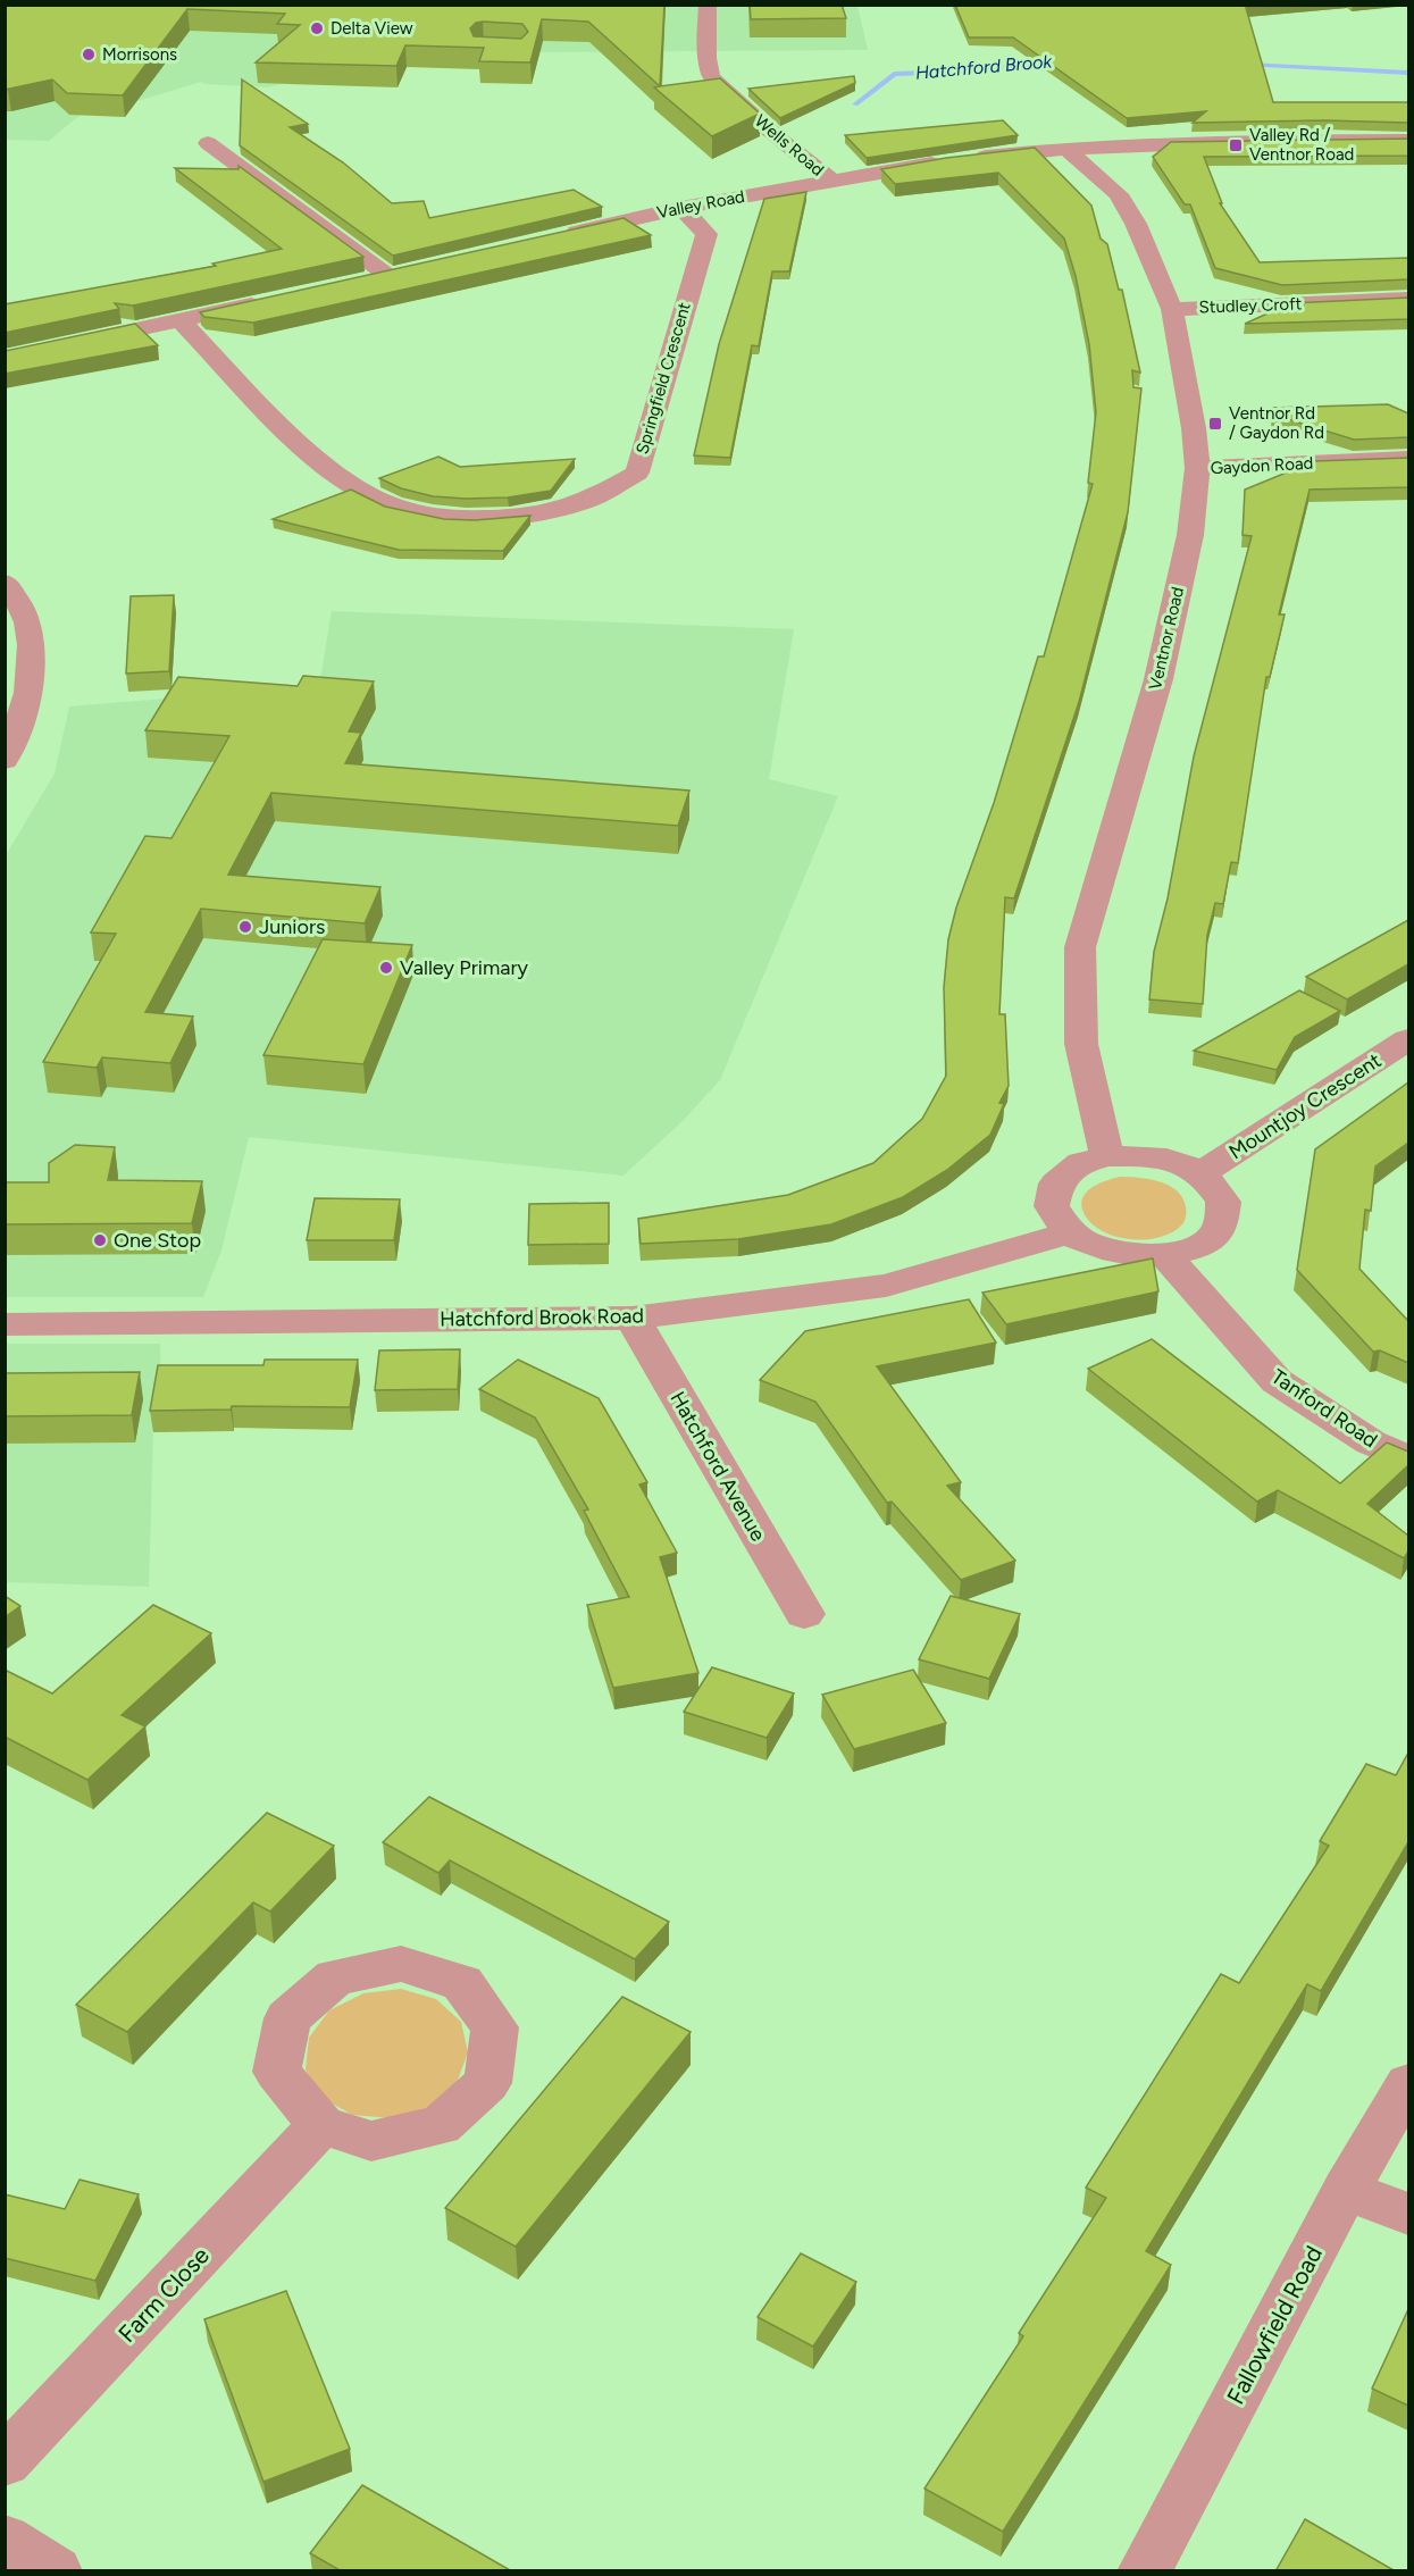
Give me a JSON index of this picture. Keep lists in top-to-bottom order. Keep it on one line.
{"streets":{"street":["Wells Road","Valley Road","Studley Croft","Springfield Crescent","Gaydon Road","Ventnor Road","Mountjoy Crescent","Hatchford Brook Road","Tanford Road","Hatchford Avenue","Farm Close","Fallowfield Road"]},"crossings":[["Wells Road","Valley Road"],["Valley Road","Springfield Crescent"],["Valley Road","Ventnor Road"],["Studley Croft","Ventnor Road"],["Gaydon Road","Ventnor Road"],["Ventnor Road","Mountjoy Crescent"],["Ventnor Road","Hatchford Brook Road"],["Ventnor Road","Tanford Road"],["Mountjoy Crescent","Hatchford Brook Road"],["Mountjoy Crescent","Tanford Road"],["Hatchford Brook Road","Tanford Road"],["Hatchford Brook Road","Hatchford Avenue"]],"water":["Hatchford Brook"],"places":{"other":["Delta View","Morrisons","Juniors","Valley Primary","One Stop"],"transit":["Valley Rd / Ventnor Road","Ventnor Rd / Gaydon Rd"]}}
